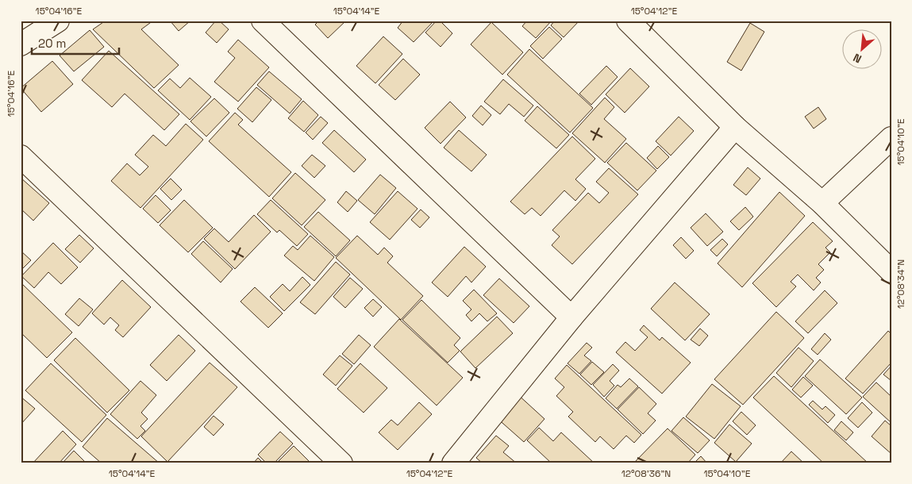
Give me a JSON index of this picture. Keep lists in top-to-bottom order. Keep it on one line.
{"scale_bar":"20 m","north":"bottom left","coordinates":["15°04'16\"E","15°04'14\"E","15°04'12\"E","15°04'10\"E","12°08'34\"N","12°08'36\"N"]}
